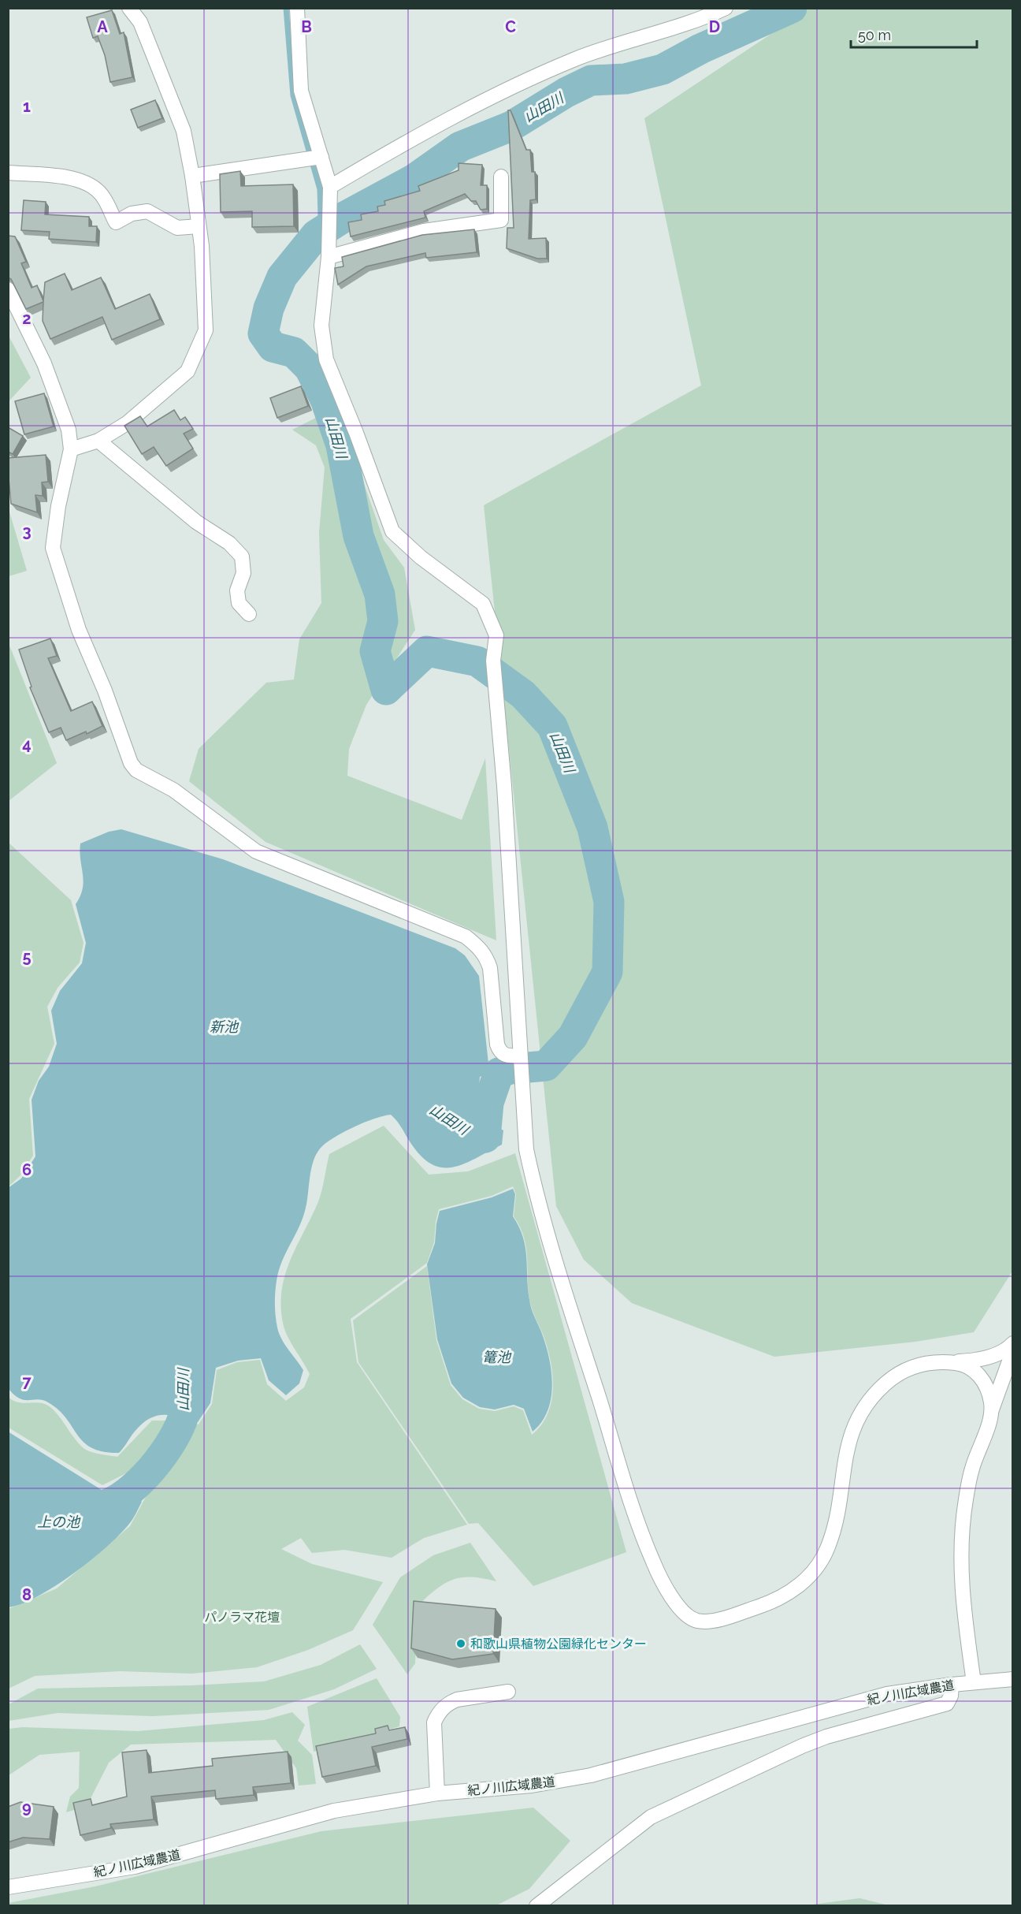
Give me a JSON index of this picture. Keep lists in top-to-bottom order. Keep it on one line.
{"streets":{"street":["紀ノ川広域農道"]},"water":["山田川","新池","篭池","上の池"],"parks":["パノラマ花壇"],"places":["和歌山県植物公園緑化センター"],"scale_bar":"50 m","grid":{"columns":["A","B","C","D"],"rows":["1","2","3","4","5","6","7","8","9"]}}
